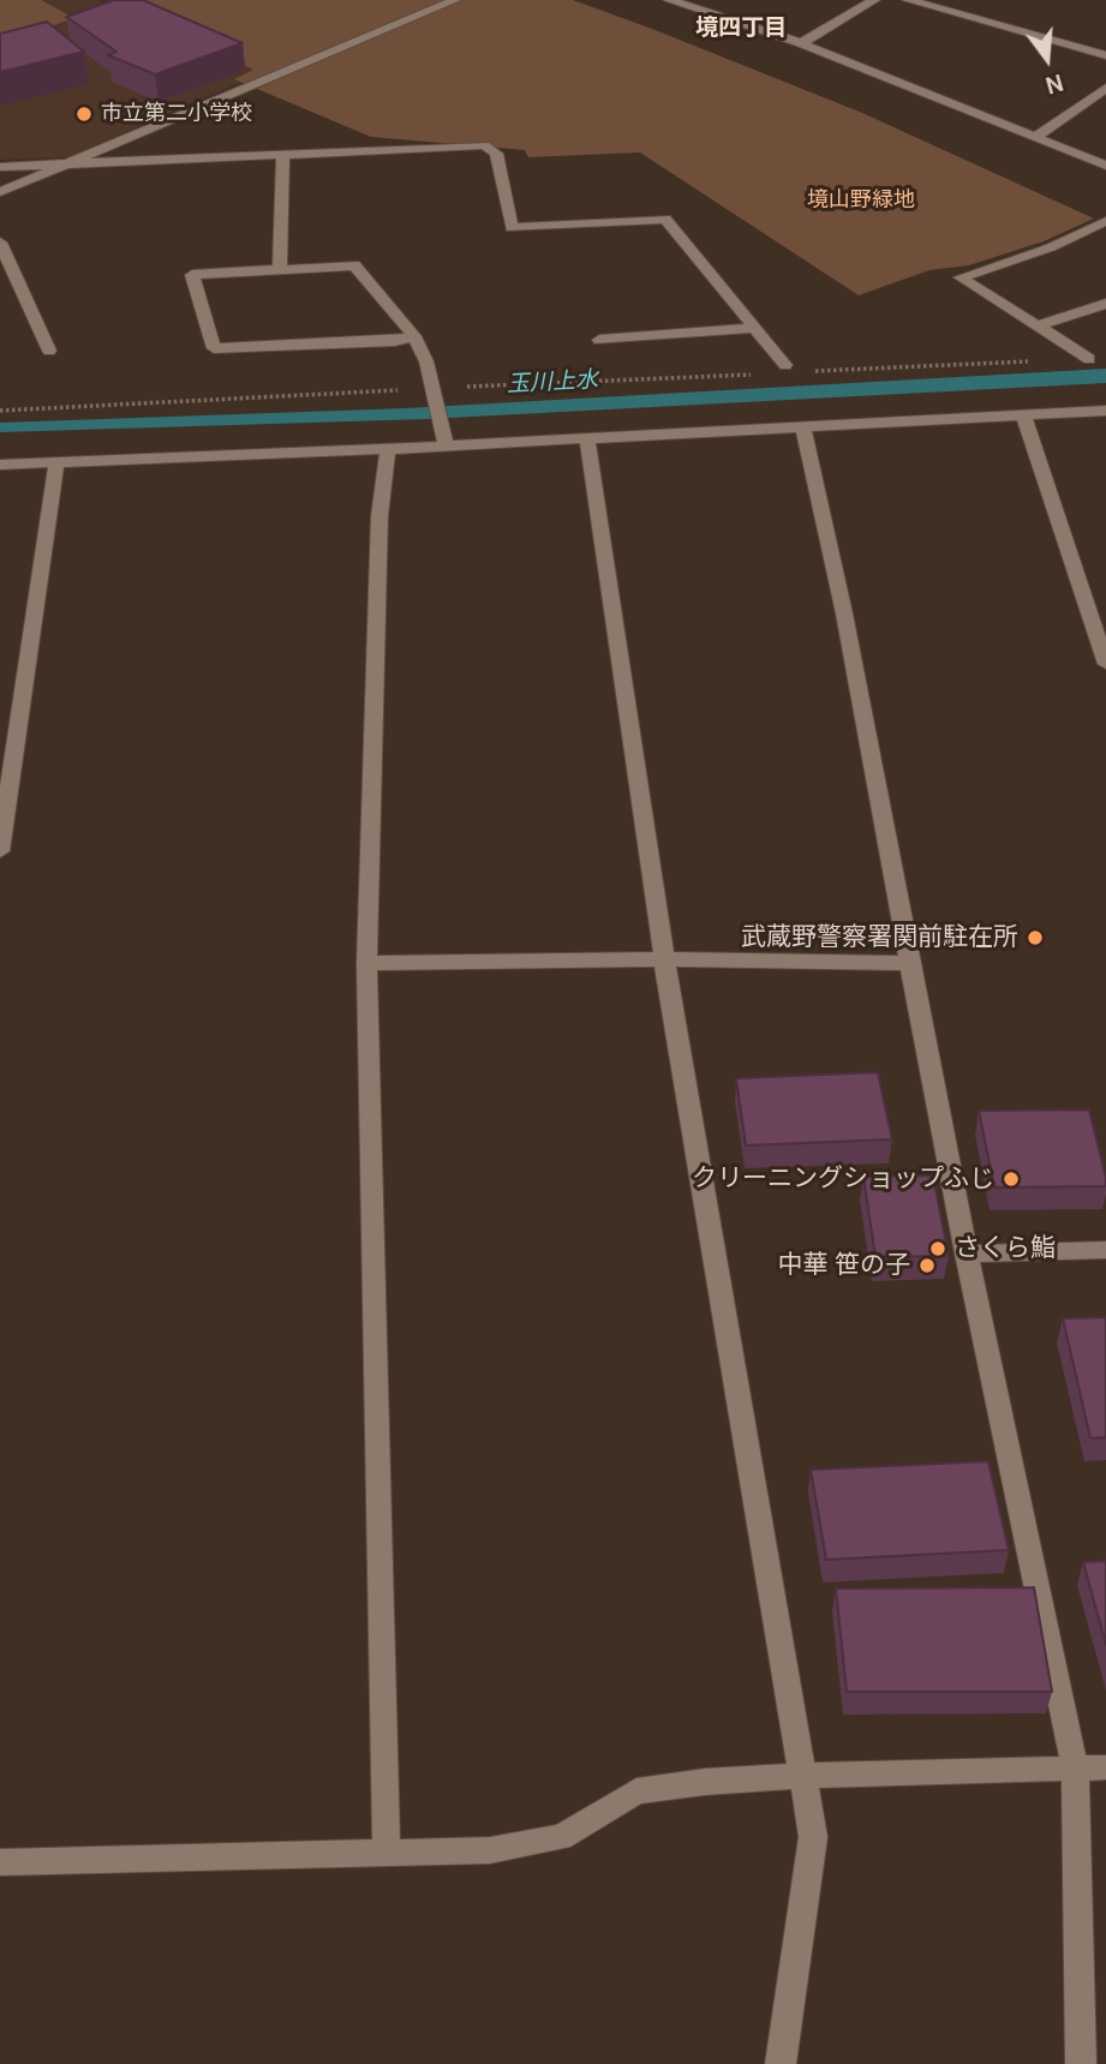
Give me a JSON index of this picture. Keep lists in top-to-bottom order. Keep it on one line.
{"districts":["境四丁目"],"water":["玉川上水"],"parks":["境山野緑地"],"places":["市立第二小学校","武蔵野警察署関前駐在所","クリーニングショップふじ","さくら鮨","中華 笹の子"],"north":"bottom"}
